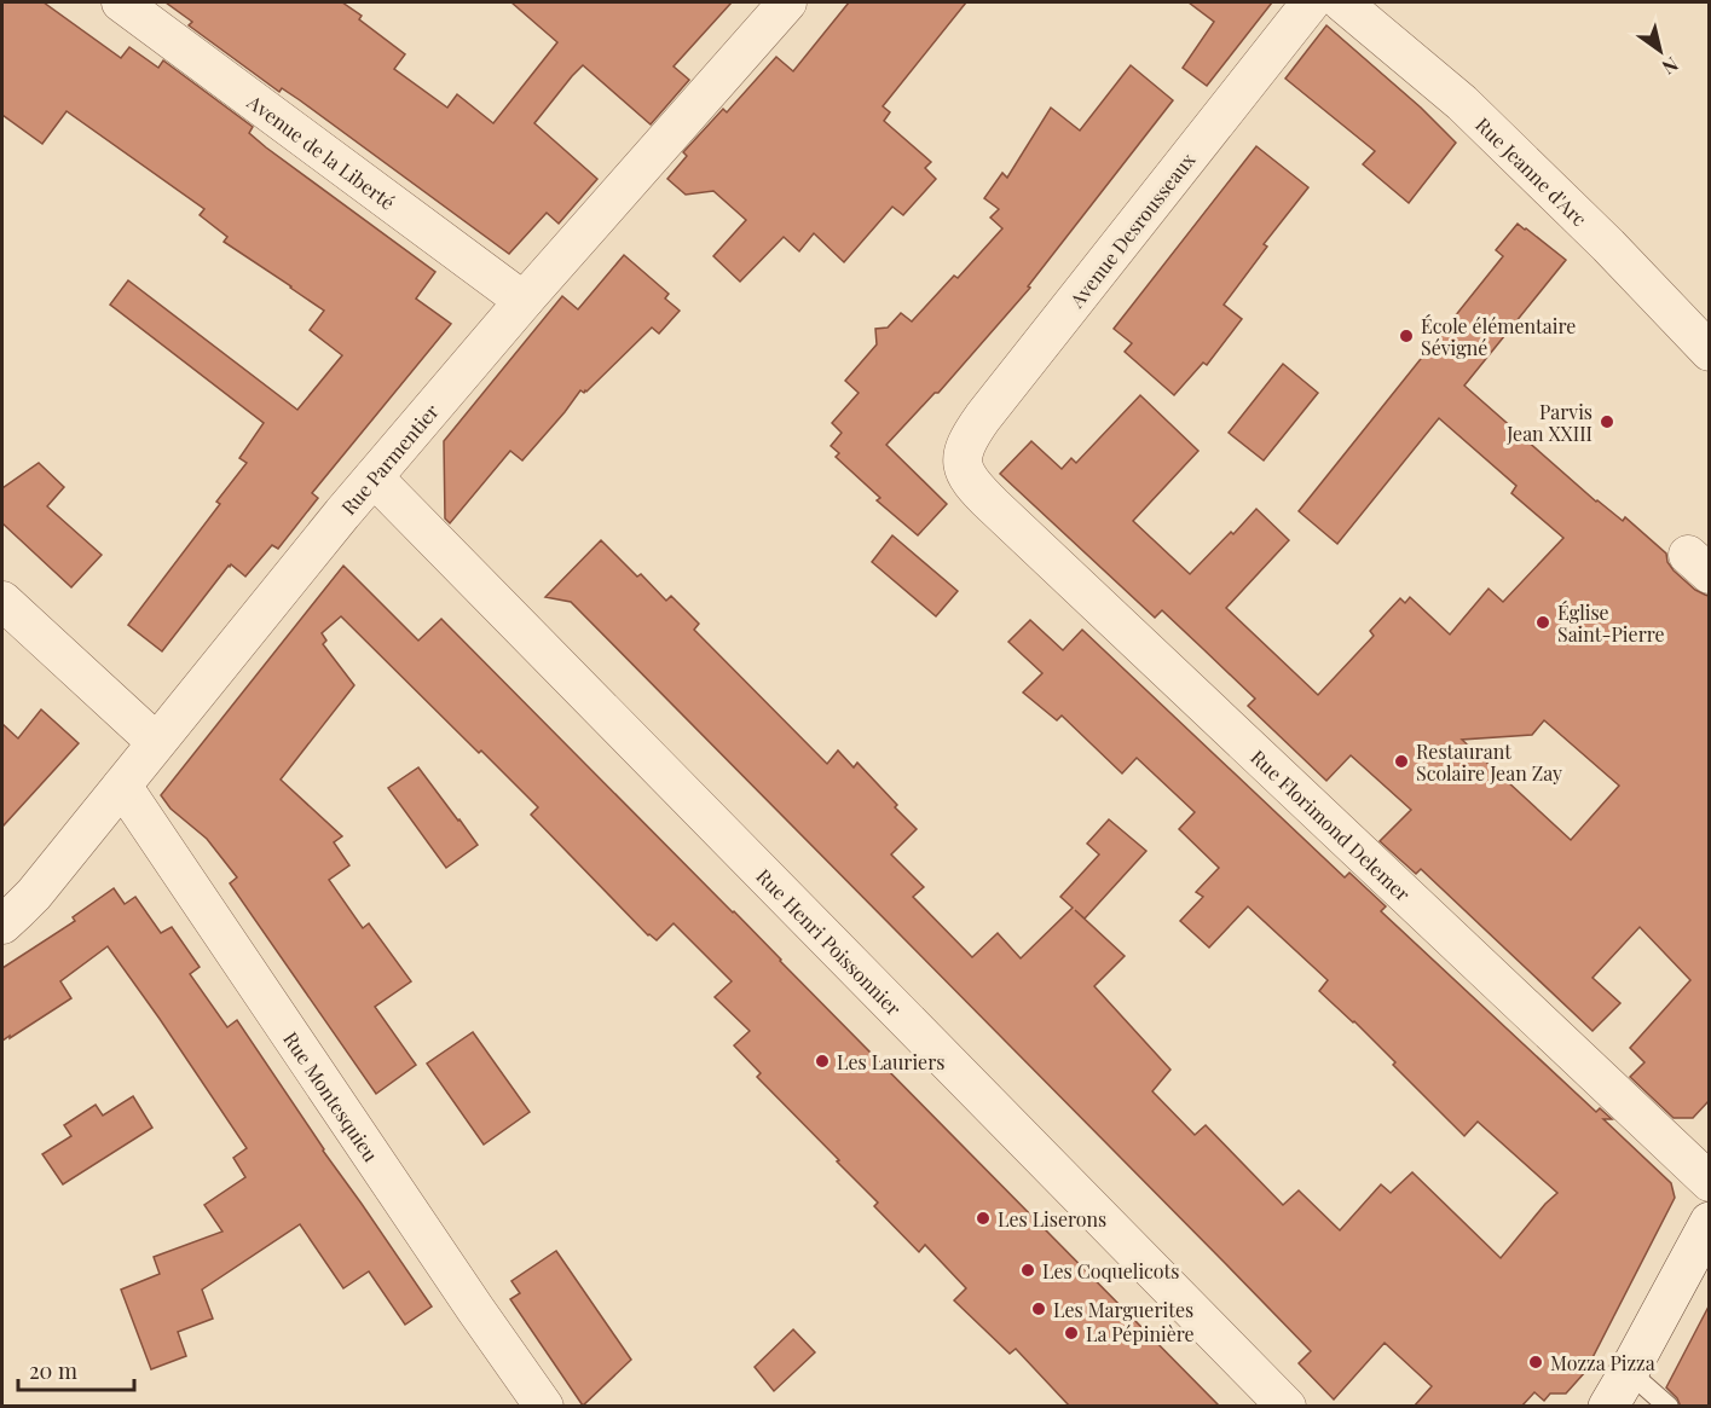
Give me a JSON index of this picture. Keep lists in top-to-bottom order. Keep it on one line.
{"streets":{"street":["Avenue de la Liberté","Rue Jeanne d'Arc","Avenue Desrousseaux","Rue Parmentier","Rue Florimond Delemer","Rue Henri Poissonnier","Rue Montesquieu"]},"crossings":[["Avenue de la Liberté","Rue Parmentier"],["Avenue Desrousseaux","Rue Florimond Delemer"],["Rue Parmentier","Rue Henri Poissonnier"],["Rue Parmentier","Rue Montesquieu"]],"places":["École élémentaire Sévigné","Parvis Jean XXIII","Église Saint-Pierre","Restaurant Scolaire Jean Zay","Les Lauriers","Les Liserons","Les Coquelicots","Les Marguerites","La Pépinière","Mozza Pizza"],"scale_bar":"20 m","north":"bottom right"}
